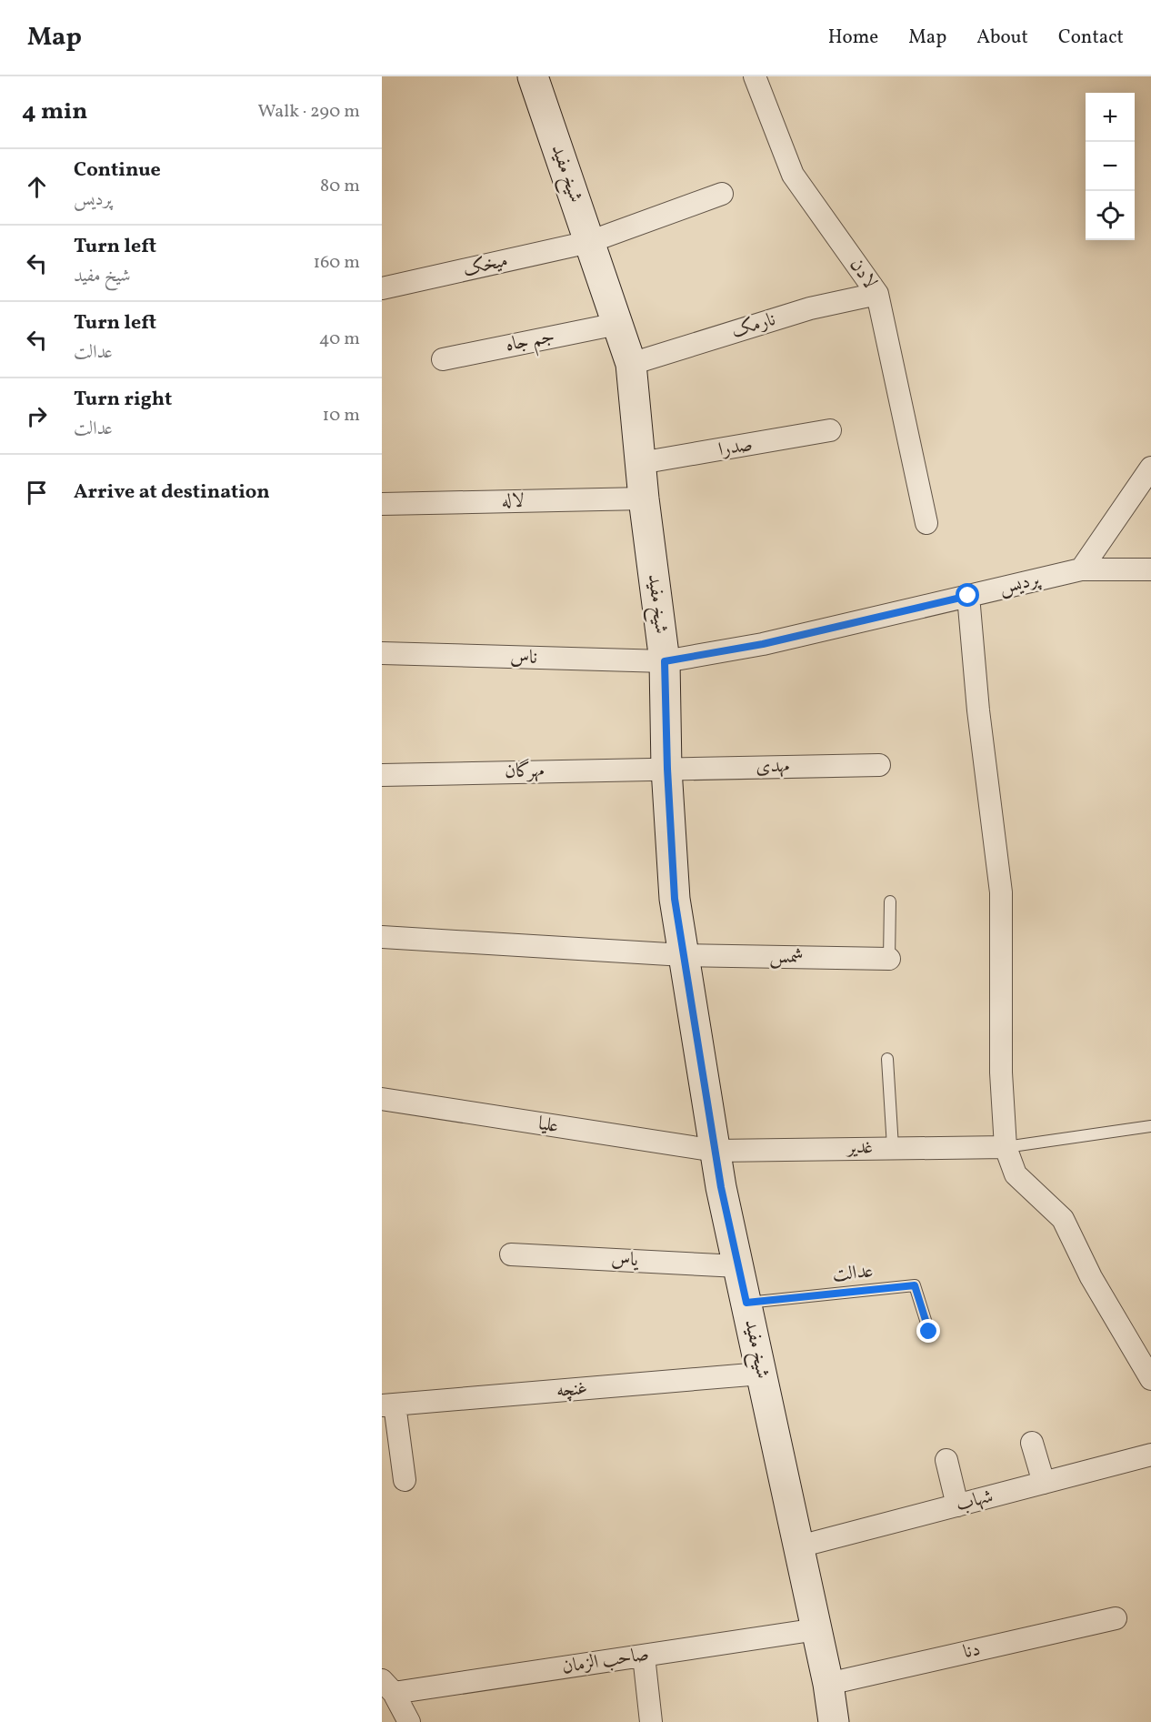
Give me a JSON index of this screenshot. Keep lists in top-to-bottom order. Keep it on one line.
{"streets":{"main road":["شیخ مفید"],"street":["میخک","لادن","نارمک","جم جاه","صدرا","لاله","پردیس","ناس","مهدی","مهرگان","شمس","علیا","غدیر","یاس","غنچه","شهاب","دنا","صاحب الزمان"],"lane":["عدالت"]},"crossings":[["شیخ مفید","میخک"],["شیخ مفید","نارمک"],["شیخ مفید","جم جاه"],["شیخ مفید","صدرا"],["شیخ مفید","لاله"],["شیخ مفید","پردیس"],["شیخ مفید","ناس"],["شیخ مفید","مهدی"],["شیخ مفید","مهرگان"],["شیخ مفید","شمس"],["شیخ مفید","علیا"],["شیخ مفید","غدیر"],["شیخ مفید","یاس"],["شیخ مفید","عدالت"],["شیخ مفید","غنچه"],["شیخ مفید","شهاب"],["شیخ مفید","دنا"],["شیخ مفید","صاحب الزمان"],["لادن","نارمک"],["پردیس","ناس"],["مهدی","مهرگان"],["علیا","غدیر"]],"page":{"header":"Map","nav":["Home","Map","About","Contact"],"heading":["4 min","Walk · 290 m"],"map_buttons":["+","−"],"list":[["Continue","پردیس","80 m"],["Turn left","شیخ مفید","160 m"],["Turn left","عدالت","40 m"],["Turn right","عدالت","10 m"],"Arrive at destination"]}}
